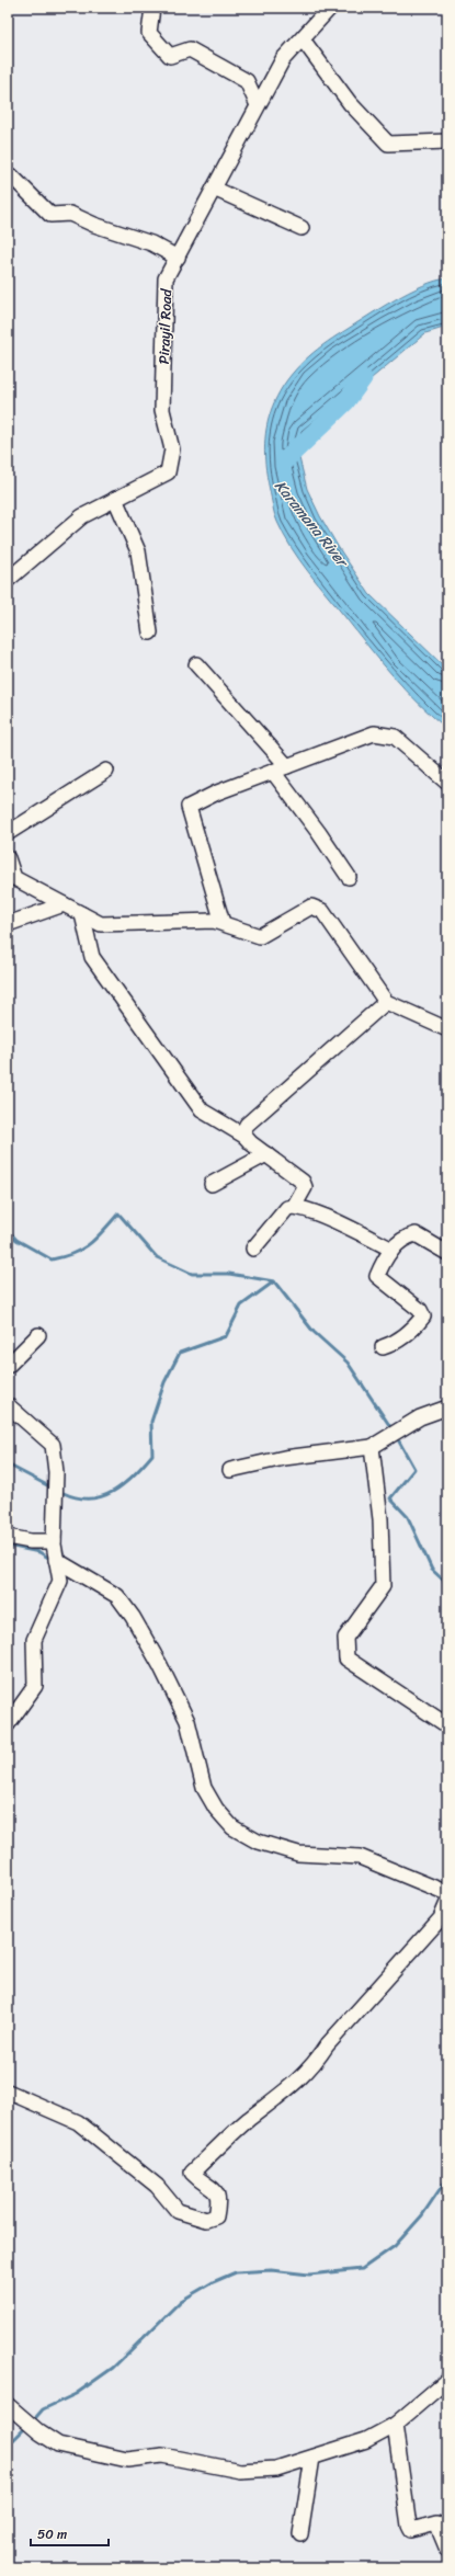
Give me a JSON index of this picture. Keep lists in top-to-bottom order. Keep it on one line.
{"streets":{"street":["Pirayil Road"]},"water":["Karamana River"],"scale_bar":"50 m"}
